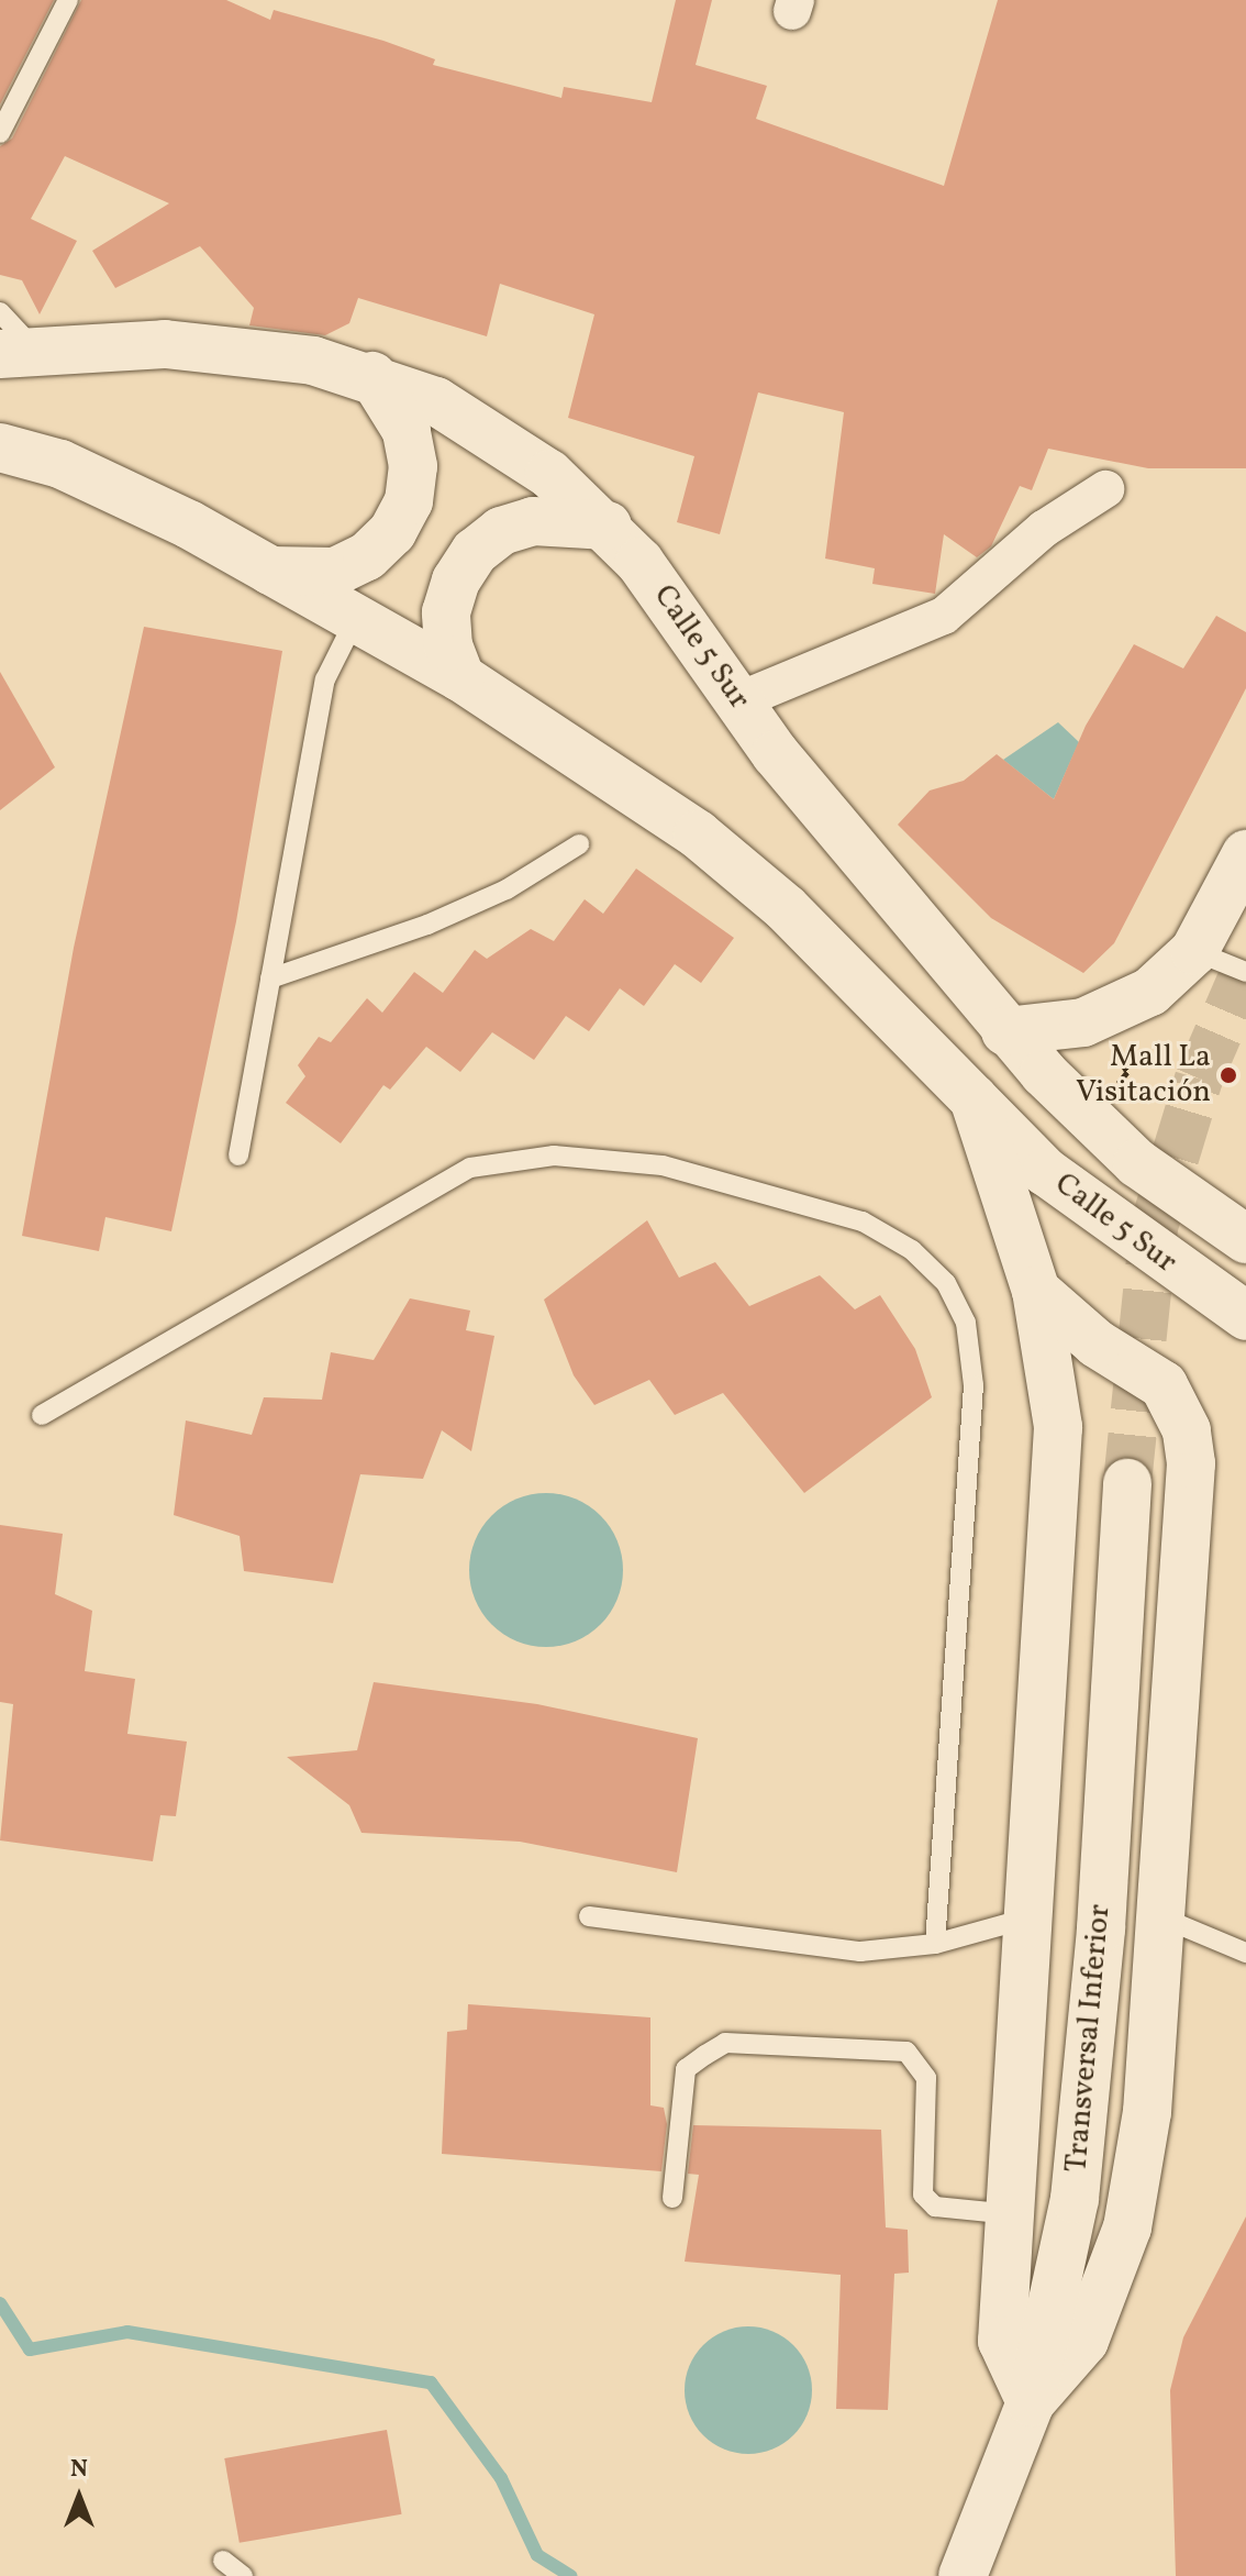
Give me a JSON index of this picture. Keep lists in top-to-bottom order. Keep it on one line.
{"streets":{"main road":["Calle 5 Sur","Transversal Inferior"]},"places":["Mall La Visitación"],"north":"top"}
